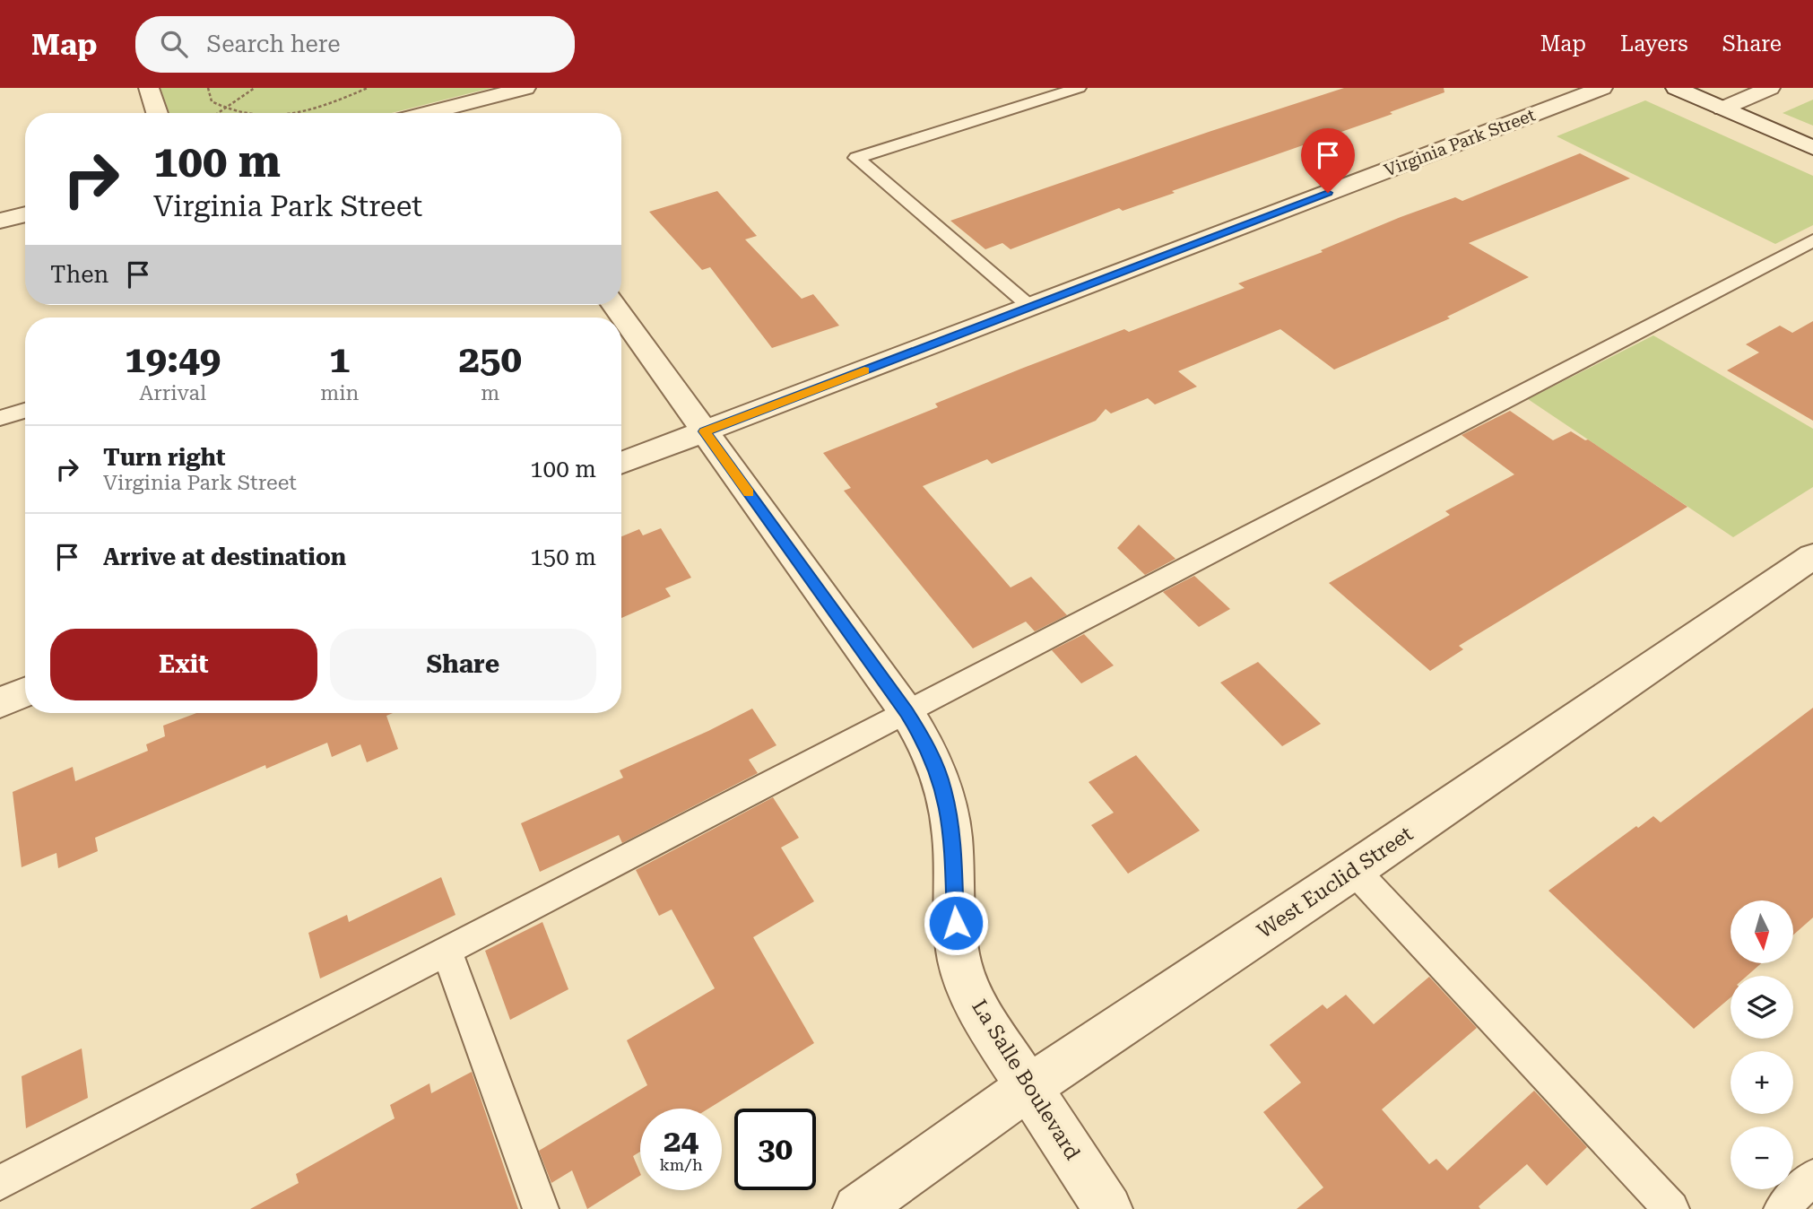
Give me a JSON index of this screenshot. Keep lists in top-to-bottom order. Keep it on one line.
{"streets":{"street":["Virginia Park Street","West Euclid Street","La Salle Boulevard"]},"crossings":[["Virginia Park Street","La Salle Boulevard"],["West Euclid Street","La Salle Boulevard"]],"north":"bottom","page":{"header":"Map","search":"Search here","nav":["Map","Layers","Share"],"turn":["100 m","Virginia Park Street"],"then":"Then","eta":["19:49","Arrival","1","min","250","m"],"list":[{"name":"Turn right","note":"Virginia Park Street","value":"100 m"},{"name":"Arrive at destination","value":"150 m"}],"buttons":["Exit","Share"],"map_buttons":["+","−"],"speed":"24 km/h","limit":"30"}}
